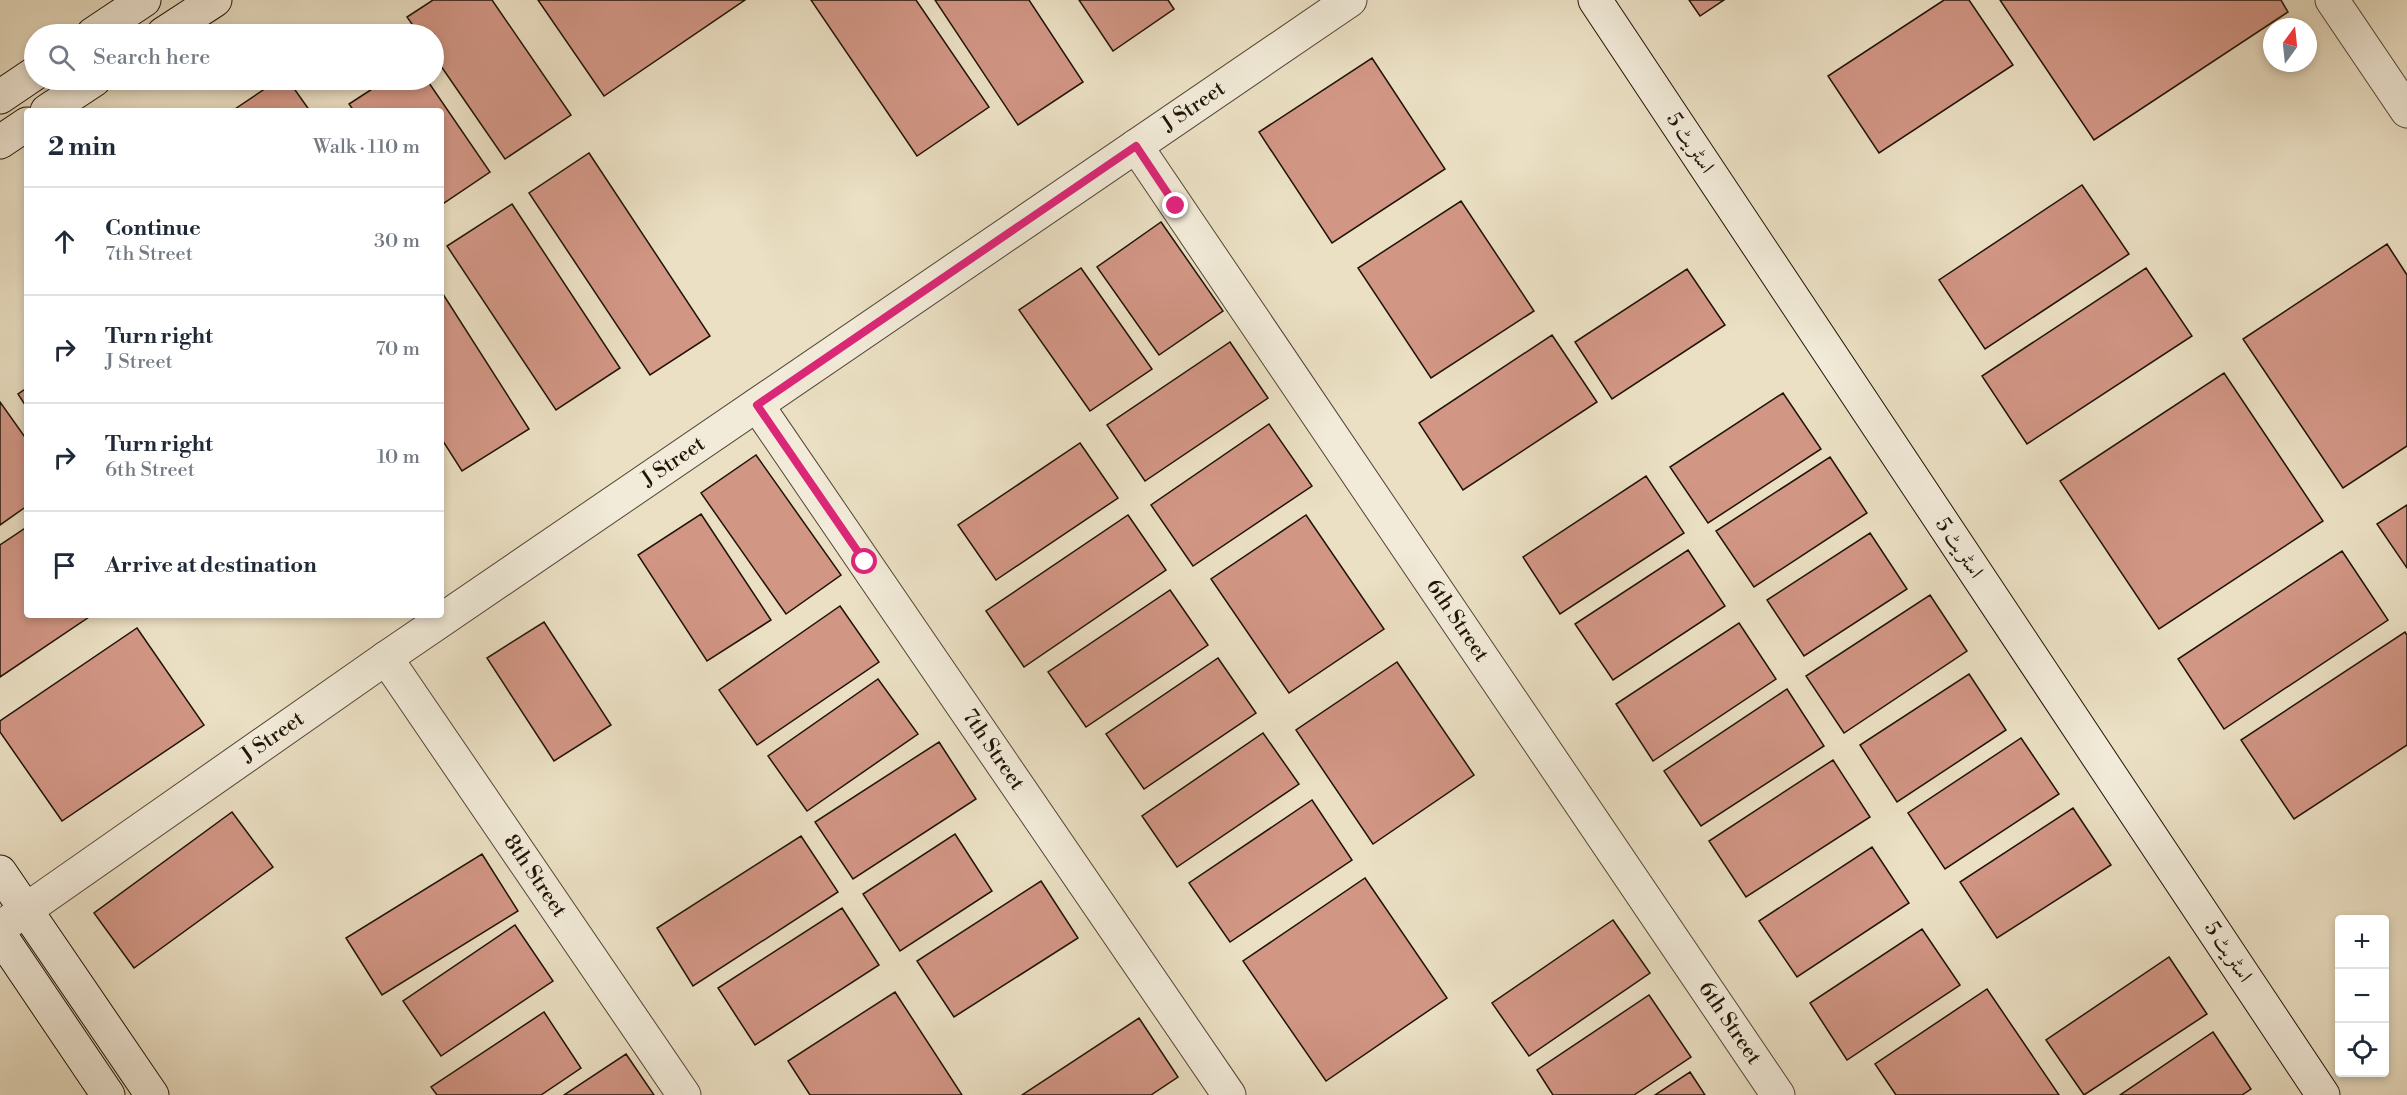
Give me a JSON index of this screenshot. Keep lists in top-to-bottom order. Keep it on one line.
{"streets":{"street":["J Street","اسٹریٹ 5","6th Street","7th Street","8th Street"]},"crossings":[["J Street","6th Street"],["J Street","7th Street"],["J Street","8th Street"]],"north":"top","page":{"search":"Search here","heading":["2 min","Walk · 110 m"],"list":[["Continue","7th Street","30 m"],["Turn right","J Street","70 m"],["Turn right","6th Street","10 m"],"Arrive at destination"],"map_buttons":["+","−"]}}
